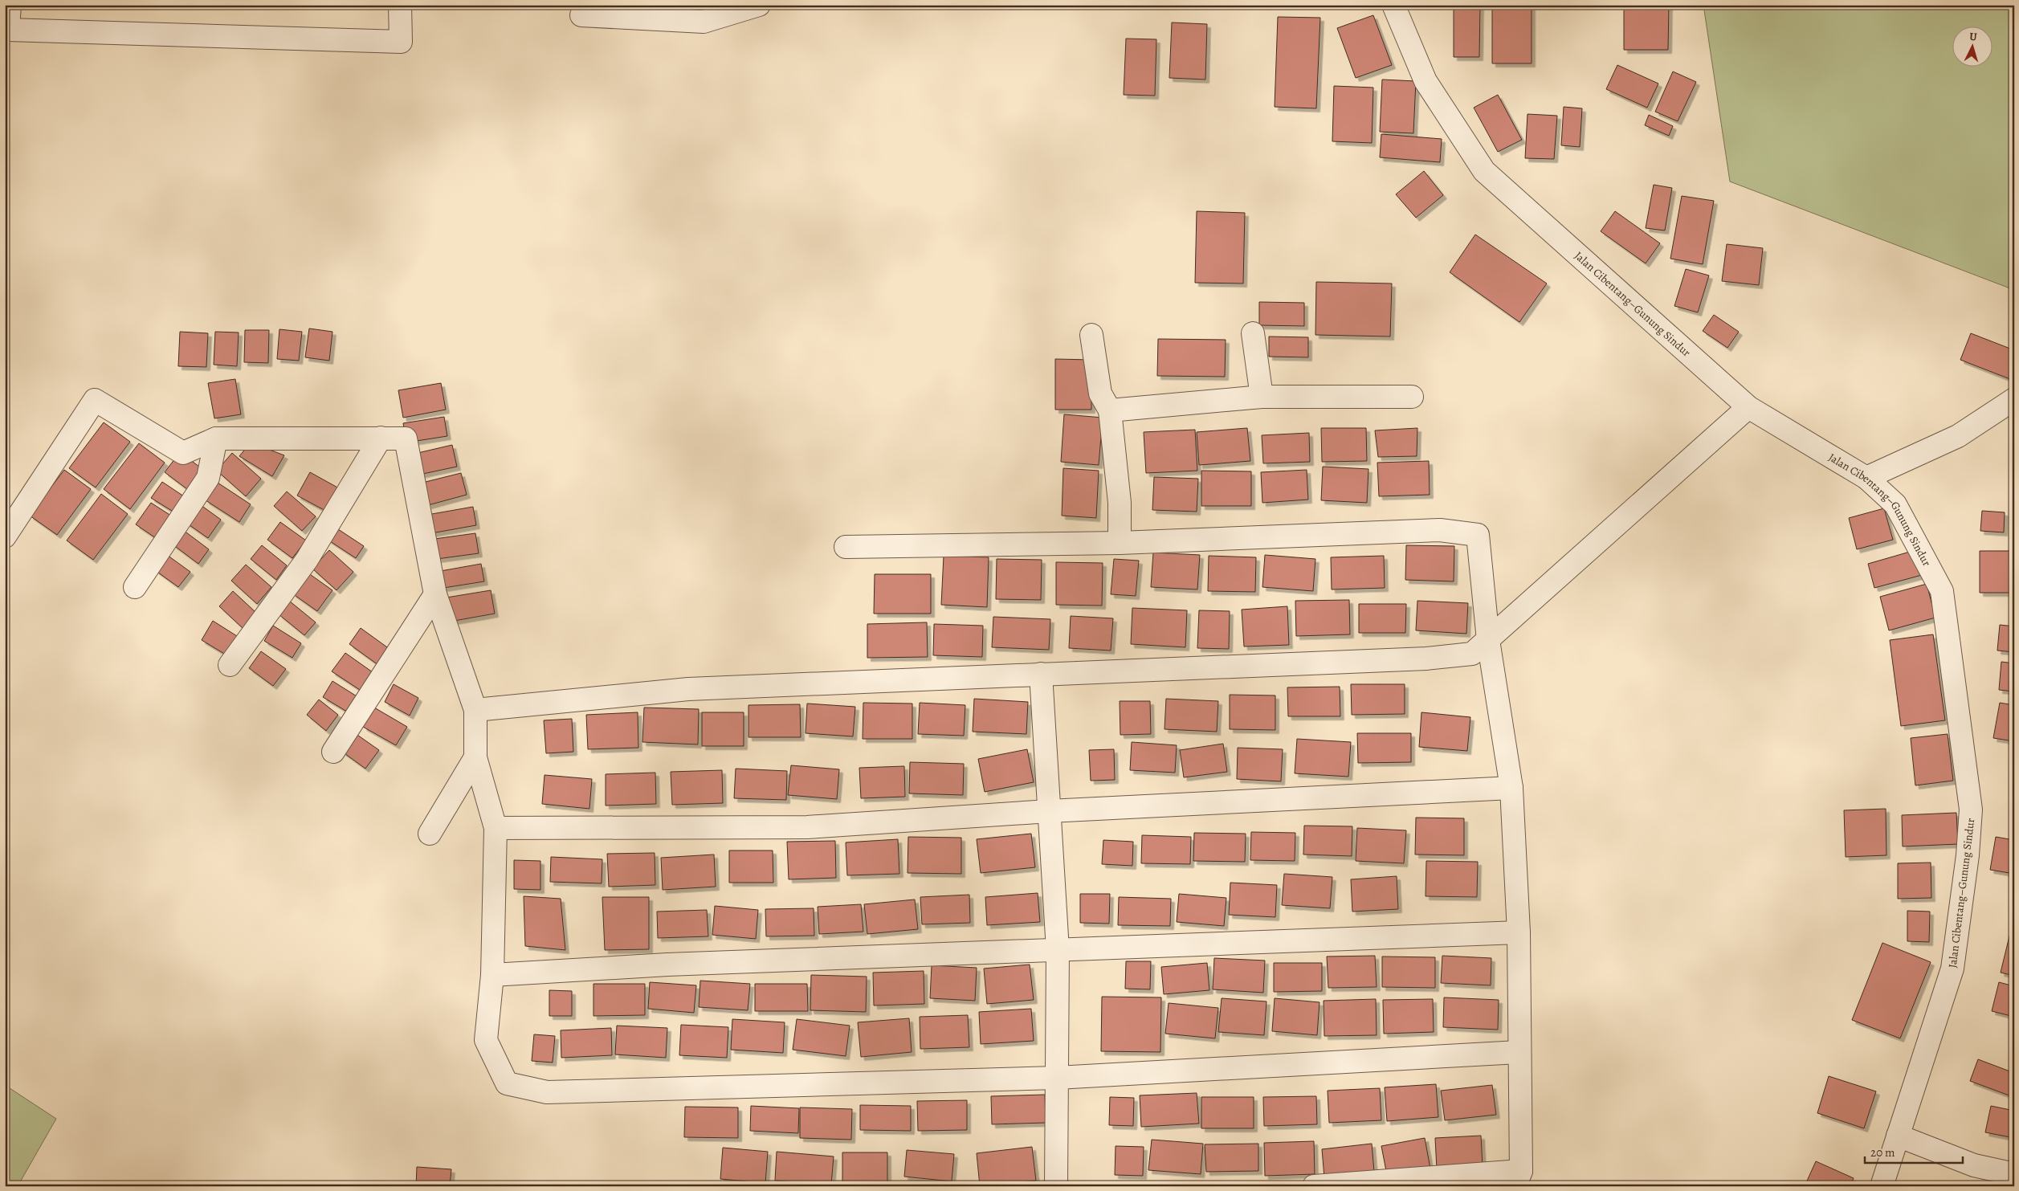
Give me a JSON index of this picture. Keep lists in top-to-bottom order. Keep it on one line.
{"streets":{"street":["Jalan Cibentang–Gunung Sindur"]},"scale_bar":"20 m","north":"top"}
